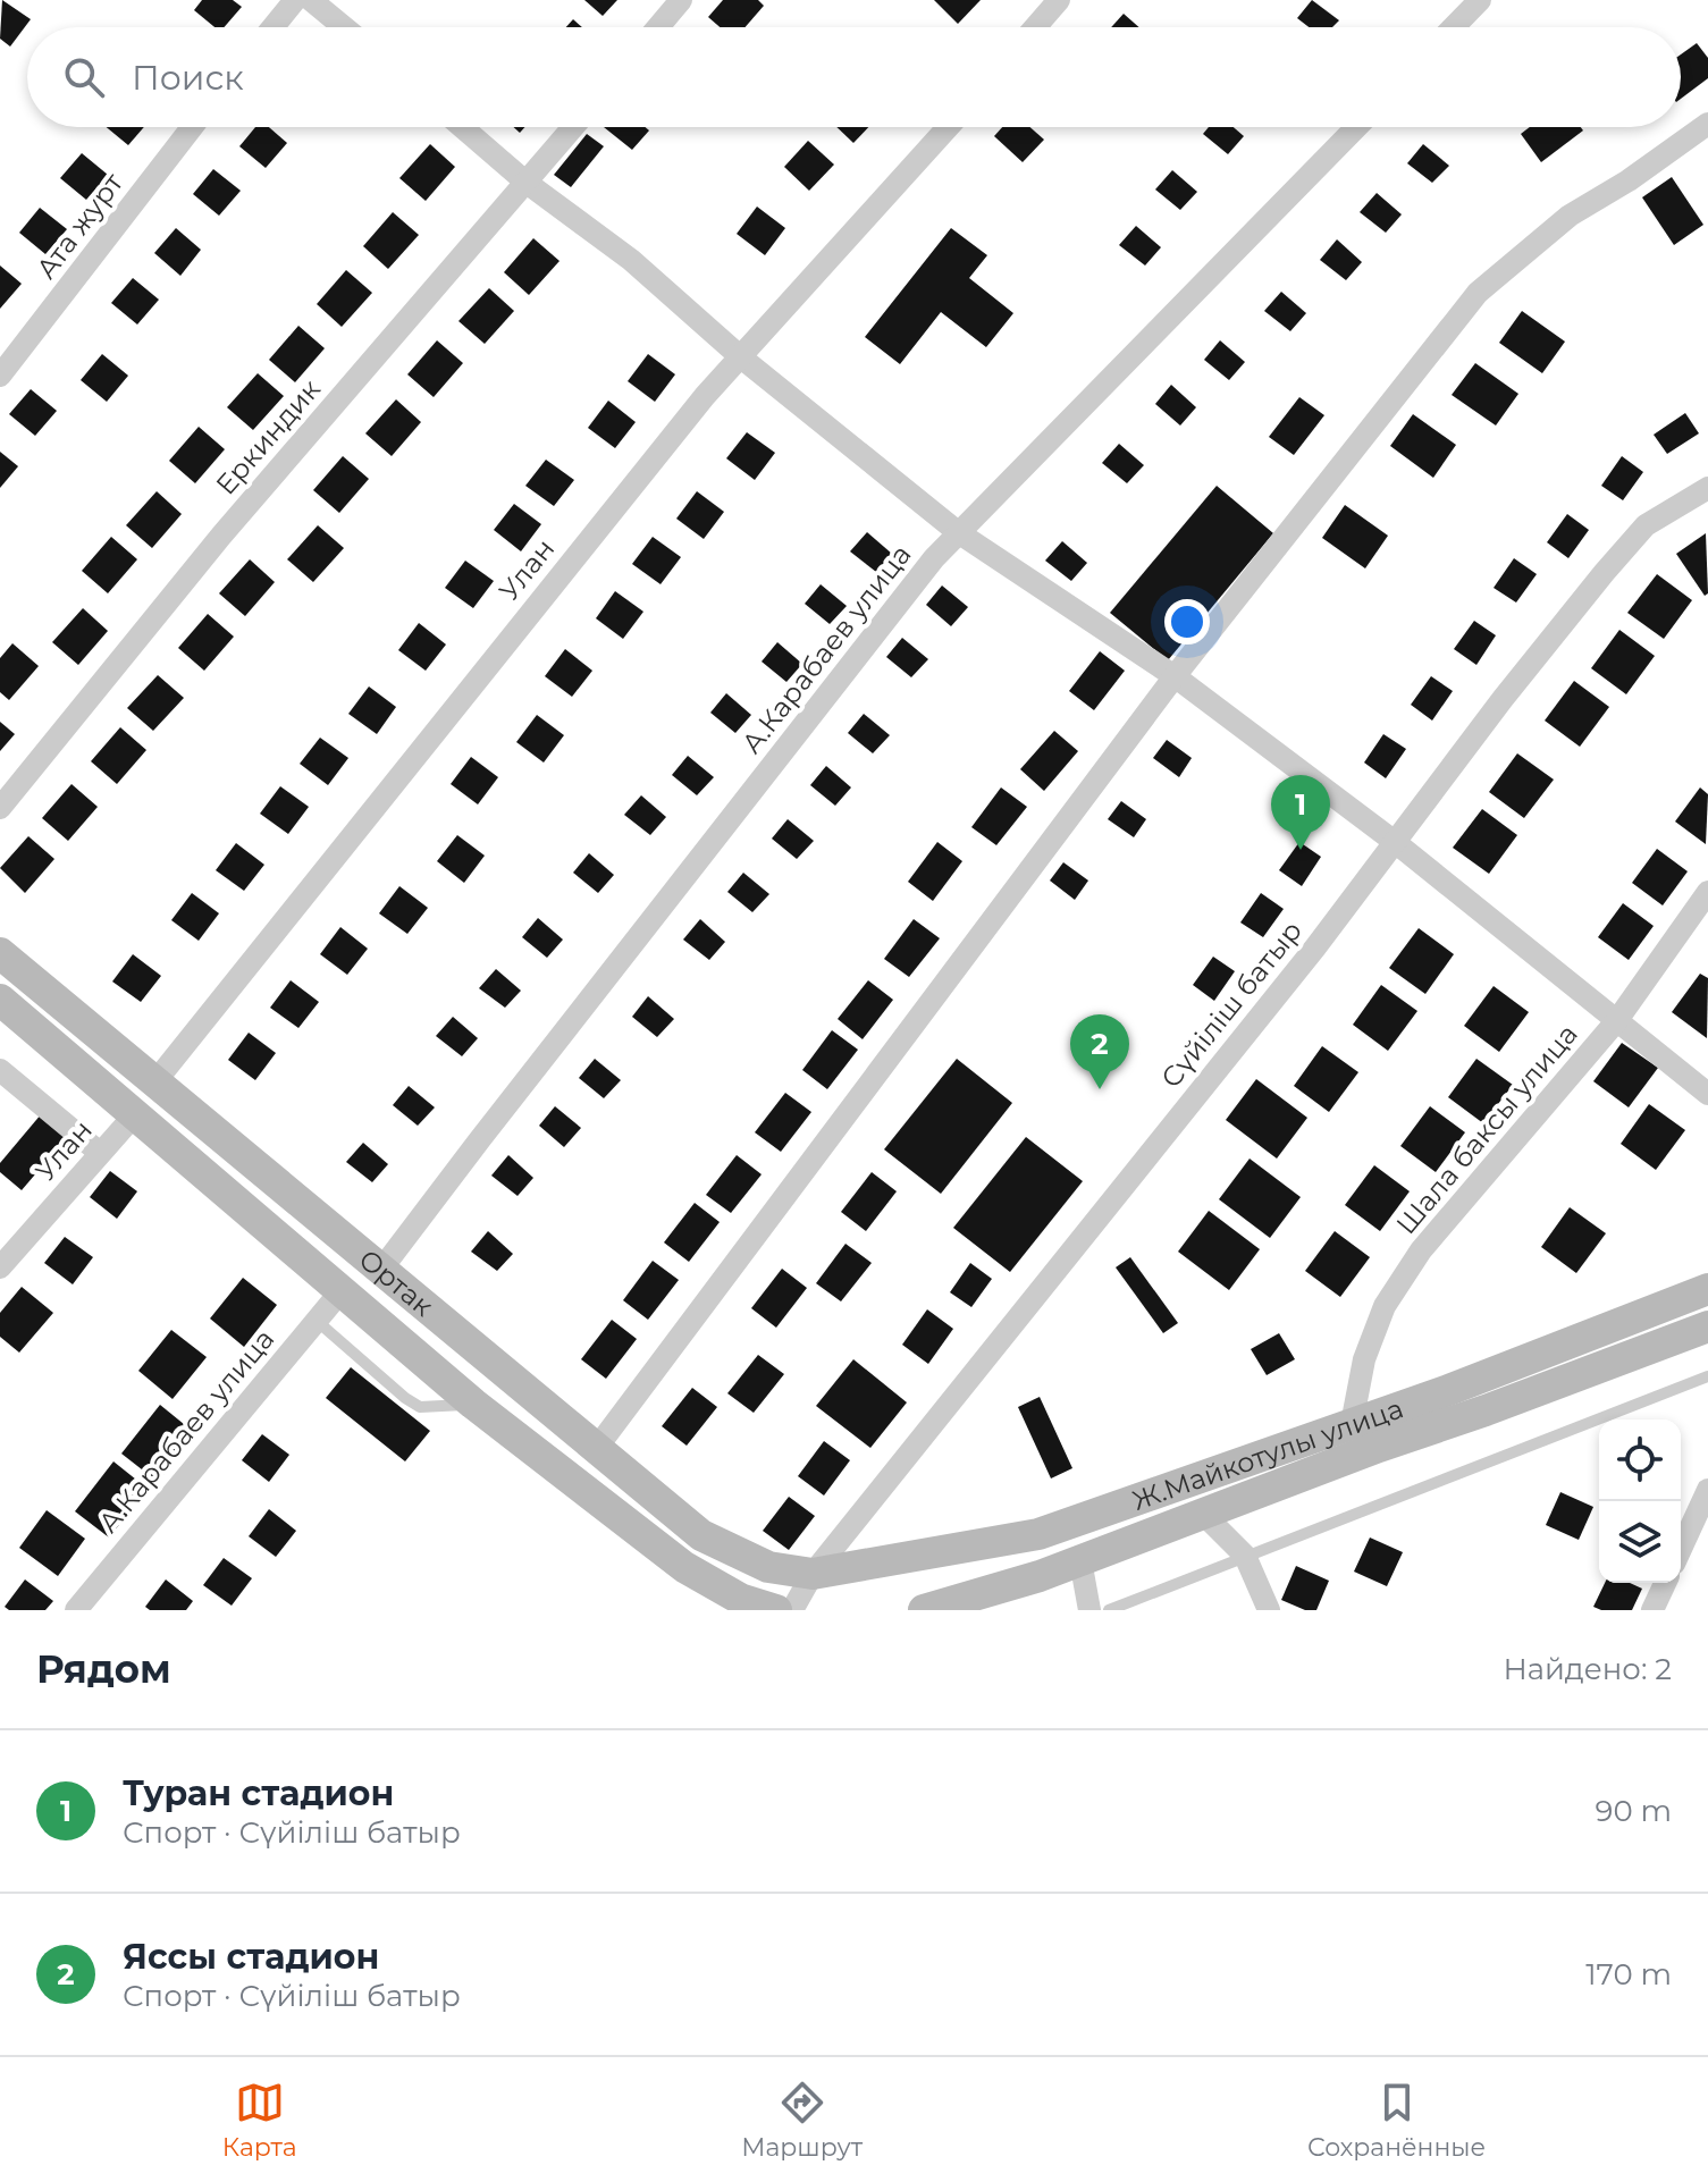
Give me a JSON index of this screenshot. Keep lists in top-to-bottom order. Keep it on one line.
{"streets":{"street":["Ата журт","Еркиндик","Улан","А.Карабаев улица","Сүйіліш батыр","Шала баксы улица","Ортак","Ж.Майкотулы улица"]},"crossings":[["Улан","Ортак"],["А.Карабаев улица","Ортак"],["Сүйіліш батыр","Ортак"],["Сүйіліш батыр","Ж.Майкотулы улица"],["Шала баксы улица","Ж.Майкотулы улица"],["Ортак","Ж.Майкотулы улица"]],"page":{"search":"Поиск","pins":["1","2"],"heading":["Рядом","Найдено: 2"],"list":[{"mark":"1","name":"Туран стадион","note":"Спорт · Сүйіліш батыр","value":"90 m"},{"mark":"2","name":"Яссы стадион","note":"Спорт · Сүйіліш батыр","value":"170 m"}],"nav":["Карта","Маршрут","Сохранённые"]}}
